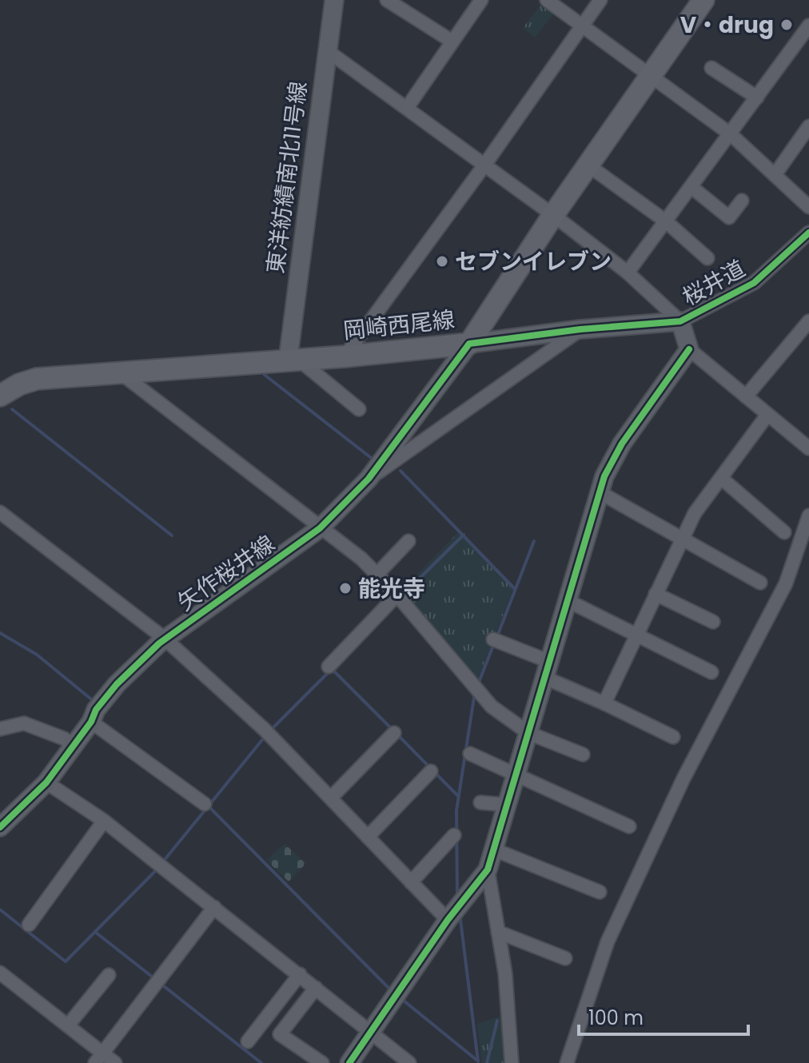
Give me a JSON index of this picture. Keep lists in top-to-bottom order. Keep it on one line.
{"streets":{"main road":["岡崎西尾線"],"street":["東洋紡績南北11号線","桜井道","矢作桜井線"]},"crossings":[["東洋紡績南北11号線","岡崎西尾線"],["桜井道","岡崎西尾線"],["桜井道","矢作桜井線"],["岡崎西尾線","矢作桜井線"]],"places":["V・drug","セブンイレブン","能光寺"],"scale_bar":"100 m"}
